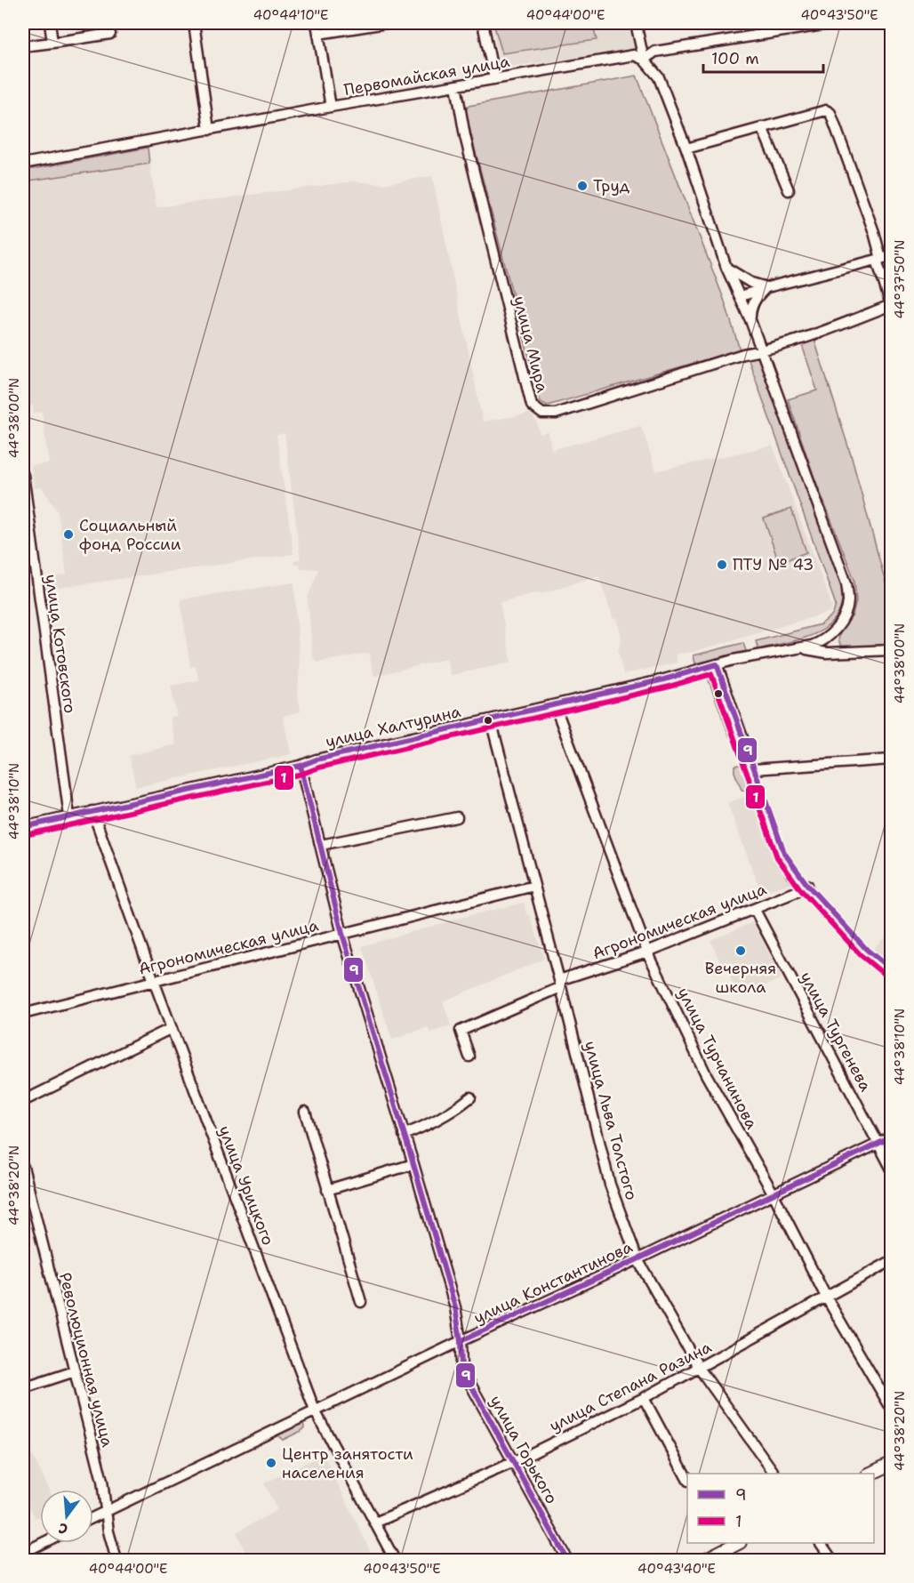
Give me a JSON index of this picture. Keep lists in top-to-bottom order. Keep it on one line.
{"streets":{"street":["Первомайская улица","улица Мира","улица Котовского","улица Халтурина","Агрономическая улица","улица Тургенева","улица Турчанинова","улица Льва Толстого","улица Урицкого","улица Константинова","Революционная улица","улица Степана Разина","улица Горького"]},"crossings":[["Первомайская улица","улица Мира"],["улица Мира","улица Халтурина"],["улица Котовского","улица Халтурина"],["улица Халтурина","улица Турчанинова"],["улица Халтурина","улица Льва Толстого"],["улица Халтурина","улица Урицкого"],["улица Халтурина","улица Горького"],["Агрономическая улица","улица Тургенева"],["Агрономическая улица","улица Турчанинова"],["Агрономическая улица","улица Льва Толстого"],["Агрономическая улица","улица Урицкого"],["Агрономическая улица","улица Горького"],["улица Тургенева","улица Константинова"],["улица Турчанинова","улица Константинова"],["улица Турчанинова","улица Степана Разина"],["улица Льва Толстого","улица Константинова"],["улица Льва Толстого","улица Степана Разина"],["улица Урицкого","улица Константинова"],["улица Урицкого","улица Степана Разина"],["улица Константинова","Революционная улица"],["улица Константинова","улица Горького"],["улица Степана Разина","улица Горького"]],"places":["Труд","Социальный фонд России","ПТУ № 43","Вечерняя школа","Центр занятости населения"],"lines":["transit line 9","transit line 1"],"legend":["9","1"],"scale_bar":"100 m","north":"bottom","coordinates":["40°44'10\"E","40°44'00\"E","40°43'50\"E","44°37'50\"N","44°38'00\"N","44°38'10\"N","44°38'20\"N","40°43'40\"E"]}
